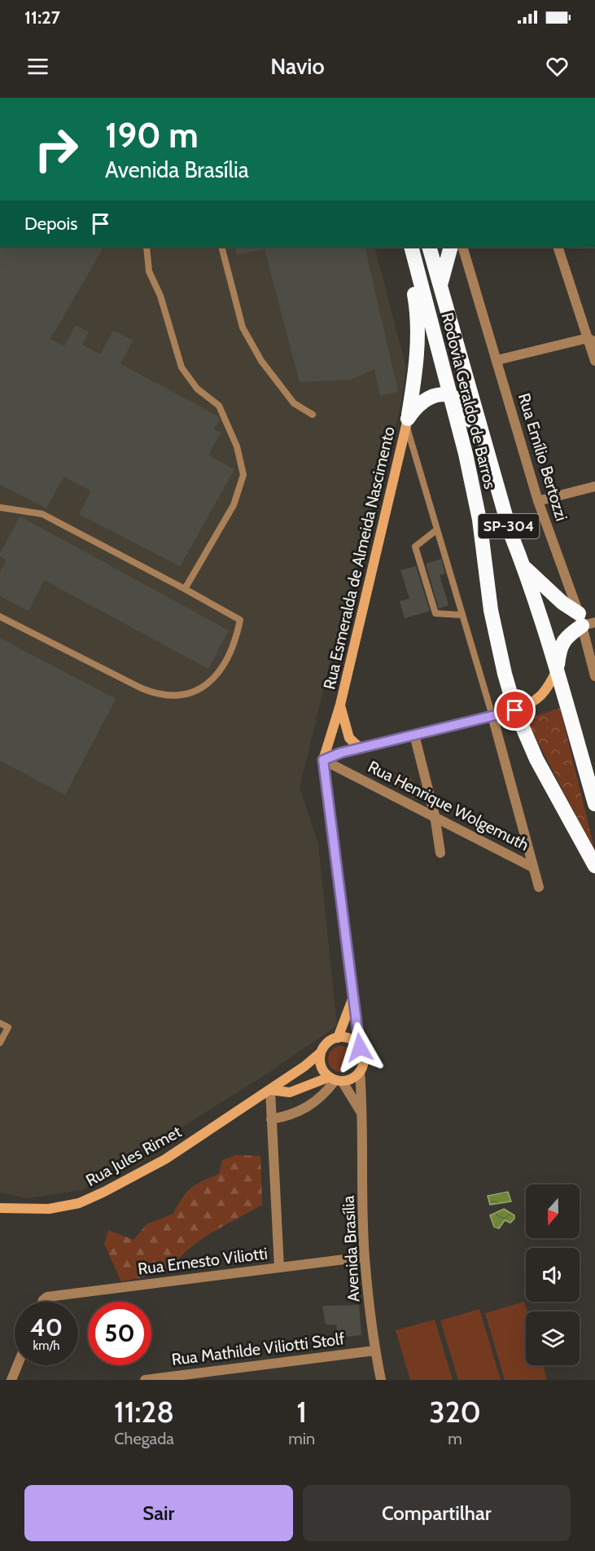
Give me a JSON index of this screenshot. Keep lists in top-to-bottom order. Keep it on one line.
{"streets":{"highway":["Rodovia Geraldo de Barros","SP-304"],"main road":["Rua Esmeralda de Almeida Nascimento","Rua Jules Rimet"],"street":["Rua Emílio Bertozzi","Rua Henrique Wolgemuth","Avenida Brasília","Rua Ernesto Viliotti","Rua Mathilde Viliotti Stolf"]},"crossings":[["Rua Esmeralda de Almeida Nascimento","Rua Henrique Wolgemuth"],["Rua Jules Rimet","Avenida Brasília"],["Avenida Brasília","Rua Ernesto Viliotti"],["Avenida Brasília","Rua Mathilde Viliotti Stolf"]],"north":"bottom","page":{"status":"11:27","header":"Navio","turn":["190 m","Avenida Brasília"],"then":"Depois","speed":"40 km/h","limit":"50","eta":["11:28","Chegada","1","min","320","m"],"buttons":["Sair","Compartilhar"]}}
